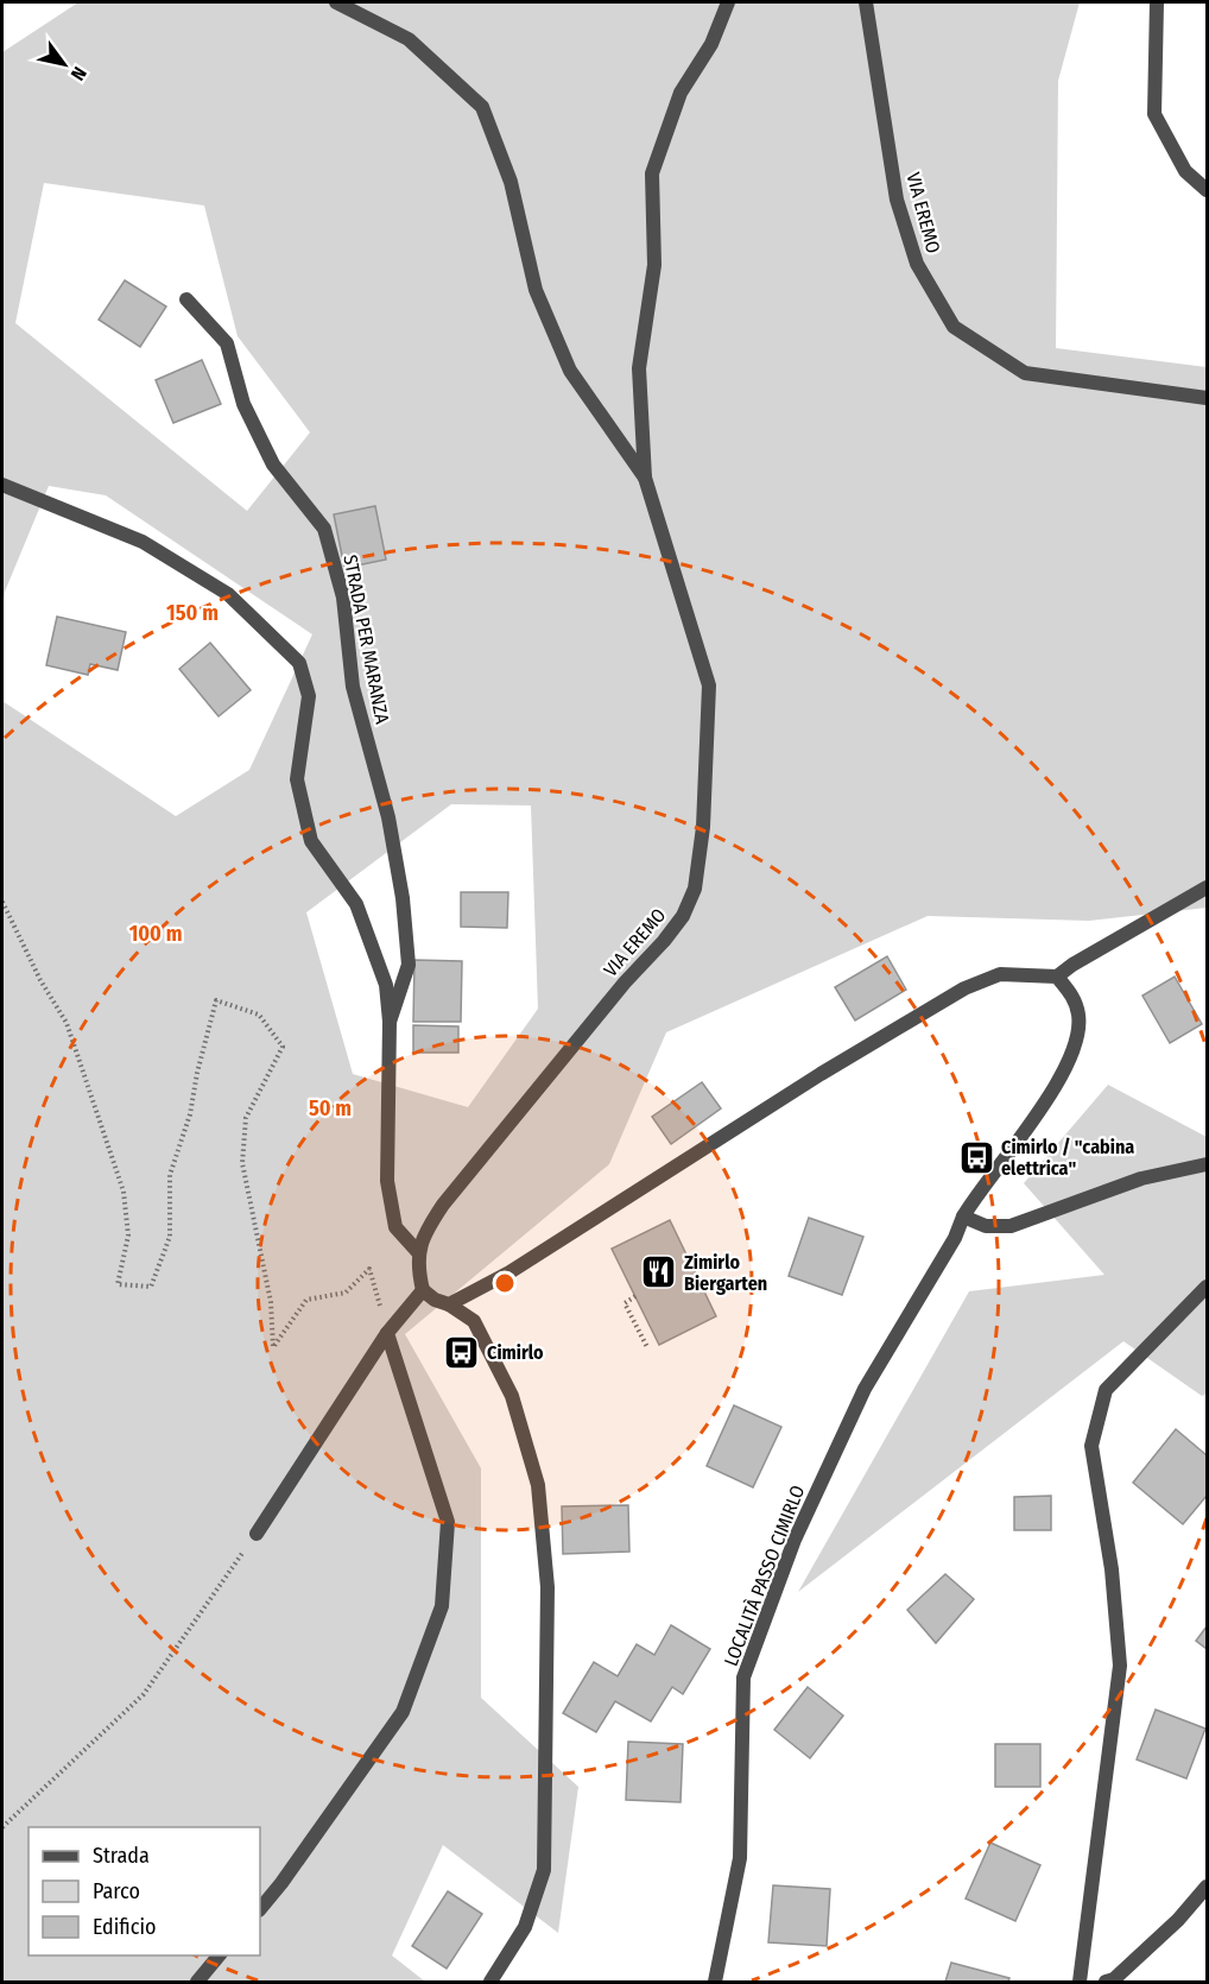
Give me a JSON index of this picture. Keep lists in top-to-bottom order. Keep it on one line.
{"streets":{"street":["VIA EREMO","STRADA PER MARANZA","LOCALITÀ PASSO CIMIRLO"]},"crossings":[["VIA EREMO","STRADA PER MARANZA"]],"places":{"bus stop":["Cimirlo / \"cabina elettrica\"","Cimirlo"],"restaurant":["Zimirlo Biergarten"]},"legend":["Strada","Parco","Edificio"],"north":"bottom right","rings":["150 m","100 m","50 m"]}
